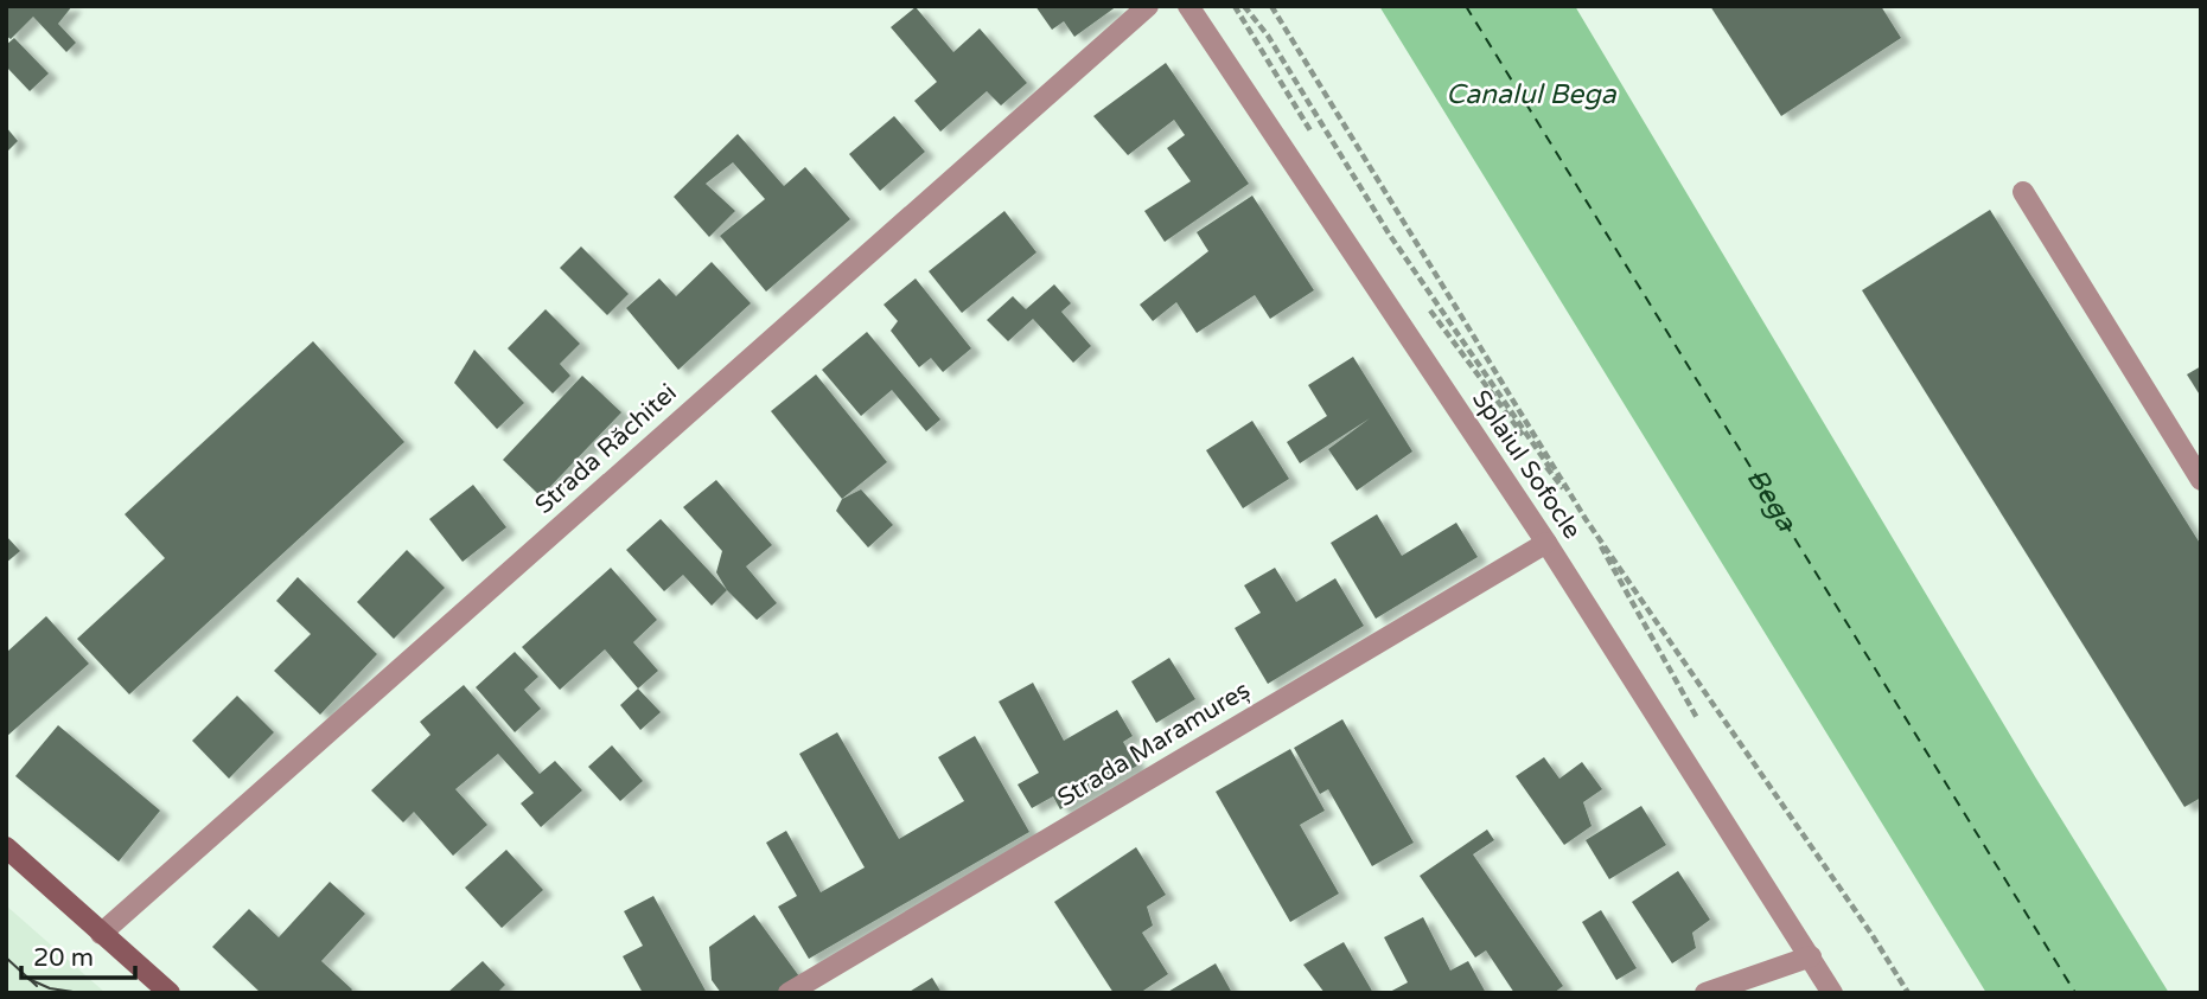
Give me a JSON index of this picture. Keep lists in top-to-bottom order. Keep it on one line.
{"streets":{"street":["Strada Răchitei","Splaiul Sofocle","Strada Maramureș"]},"crossings":[["Splaiul Sofocle","Strada Maramureș"]],"water":["Canalul Bega","Bega"],"scale_bar":"20 m"}
